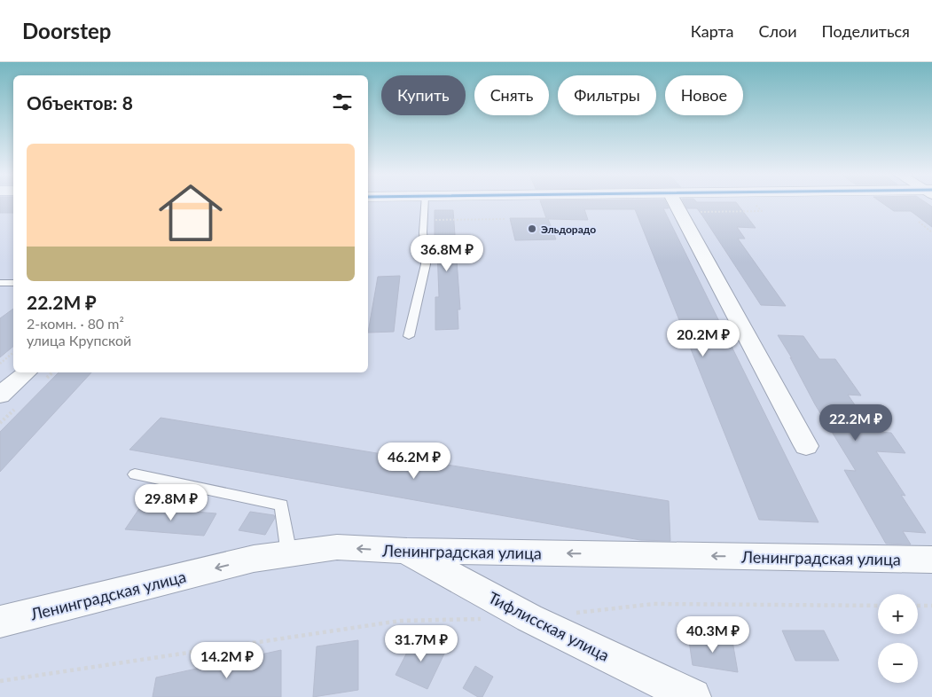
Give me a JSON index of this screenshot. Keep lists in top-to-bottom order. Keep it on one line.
{"streets":{"street":["Ленинградская улица","Тифлисская улица"]},"crossings":[["Ленинградская улица","Тифлисская улица"]],"one_way":["Ленинградская улица"],"places":["Эльдорадо"],"page":{"header":"Doorstep","nav":["Карта","Слои","Поделиться"],"chip":["Купить","Снять","Фильтры","Новое"],"heading":"Объектов: 8","list":[{"name":"22.2M ₽","note":"2-комн. · 80 m² · улица Крупской"}],"price":["36.8M ₽","20.2M ₽","22.2M ₽","46.2M ₽","29.8M ₽","40.3M ₽","31.7M ₽","14.2M ₽"],"map_buttons":["+","−"]}}
